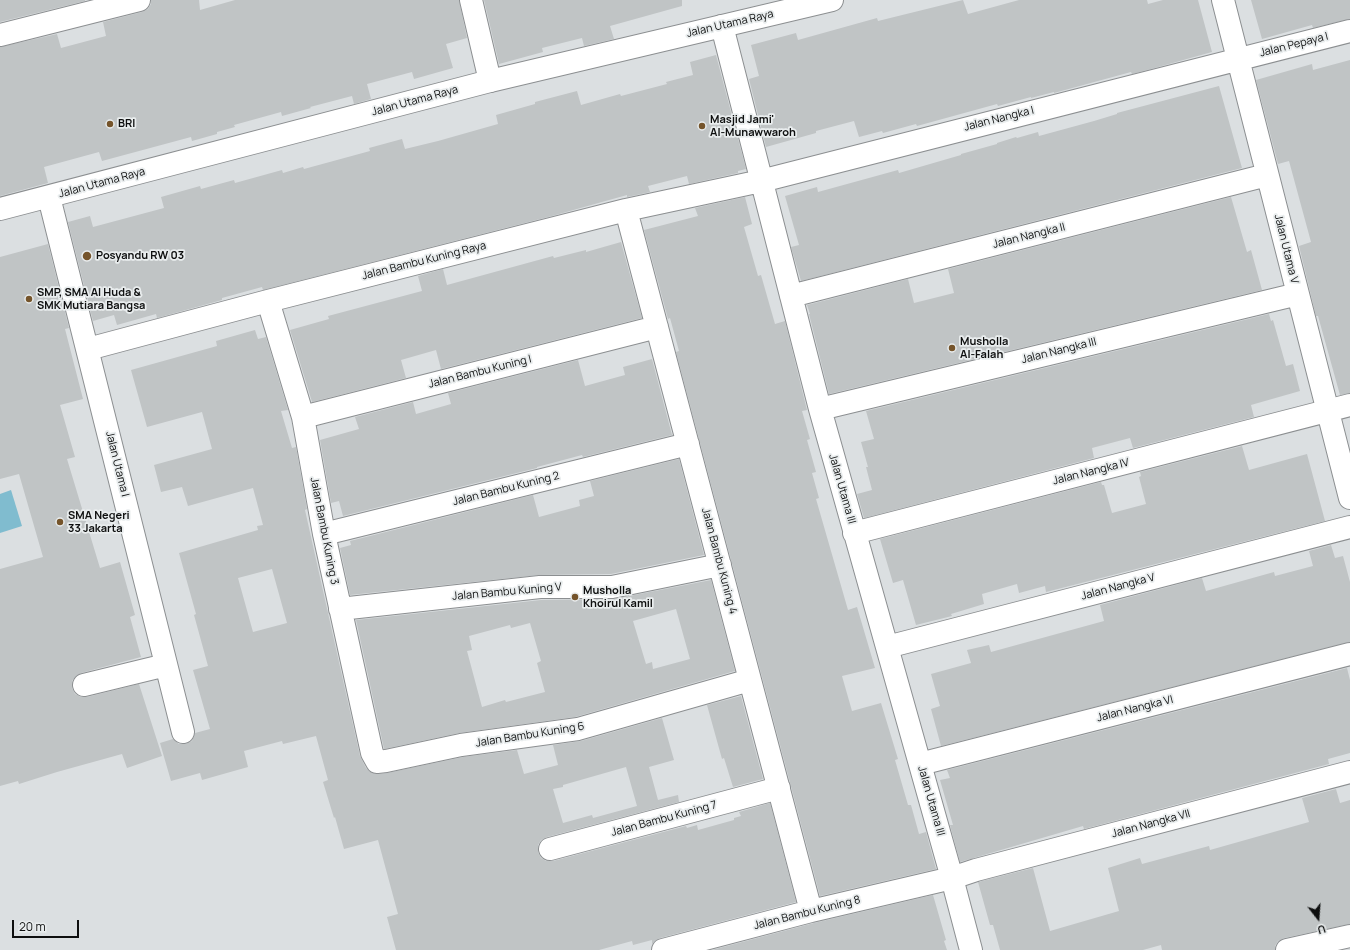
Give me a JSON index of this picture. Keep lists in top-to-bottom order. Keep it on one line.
{"streets":{"street":["Jalan Utama Raya","Jalan Pepaya I","Jalan Nangka I","Jalan Nangka II","Jalan Utama V","Jalan Bambu Kuning Raya","Jalan Nangka III","Jalan Bambu Kuning I","Jalan Utama I","Jalan Nangka IV","Jalan Bambu Kuning 2","Jalan Utama III","Jalan Bambu Kuning 3","Jalan Bambu Kuning 4","Jalan Nangka V","Jalan Bambu Kuning V","Jalan Nangka VI","Jalan Bambu Kuning 6","Jalan Bambu Kuning 7","Jalan Nangka VII","Jalan Bambu Kuning 8"]},"crossings":[["Jalan Utama Raya","Jalan Utama I"],["Jalan Utama Raya","Jalan Utama III"],["Jalan Pepaya I","Jalan Nangka I"],["Jalan Pepaya I","Jalan Utama V"],["Jalan Nangka I","Jalan Utama V"],["Jalan Nangka I","Jalan Bambu Kuning Raya"],["Jalan Nangka I","Jalan Utama III"],["Jalan Nangka II","Jalan Utama V"],["Jalan Nangka II","Jalan Utama III"],["Jalan Utama V","Jalan Nangka III"],["Jalan Utama V","Jalan Nangka IV"],["Jalan Bambu Kuning Raya","Jalan Utama I"],["Jalan Bambu Kuning Raya","Jalan Utama III"],["Jalan Bambu Kuning Raya","Jalan Bambu Kuning 3"],["Jalan Bambu Kuning Raya","Jalan Bambu Kuning 4"],["Jalan Nangka III","Jalan Utama III"],["Jalan Bambu Kuning I","Jalan Bambu Kuning 3"],["Jalan Bambu Kuning I","Jalan Bambu Kuning 4"],["Jalan Nangka IV","Jalan Utama III"],["Jalan Bambu Kuning 2","Jalan Bambu Kuning 3"],["Jalan Bambu Kuning 2","Jalan Bambu Kuning 4"],["Jalan Utama III","Jalan Nangka V"],["Jalan Utama III","Jalan Nangka VI"],["Jalan Utama III","Jalan Nangka VII"],["Jalan Utama III","Jalan Bambu Kuning 8"],["Jalan Bambu Kuning 3","Jalan Bambu Kuning V"],["Jalan Bambu Kuning 3","Jalan Bambu Kuning 6"],["Jalan Bambu Kuning 4","Jalan Bambu Kuning V"],["Jalan Bambu Kuning 4","Jalan Bambu Kuning 6"],["Jalan Bambu Kuning 4","Jalan Bambu Kuning 7"],["Jalan Bambu Kuning 4","Jalan Bambu Kuning 8"],["Jalan Nangka VII","Jalan Bambu Kuning 8"]],"places":["BRI","Masjid Jami' Al-Munawwaroh","Posyandu RW 03","SMP, SMA Al Huda & SMK Mutiara Bangsa","Musholla Al-Falah","SMA Negeri 33 Jakarta","Musholla Khoirul Kamil"],"scale_bar":"20 m","north":"bottom"}
